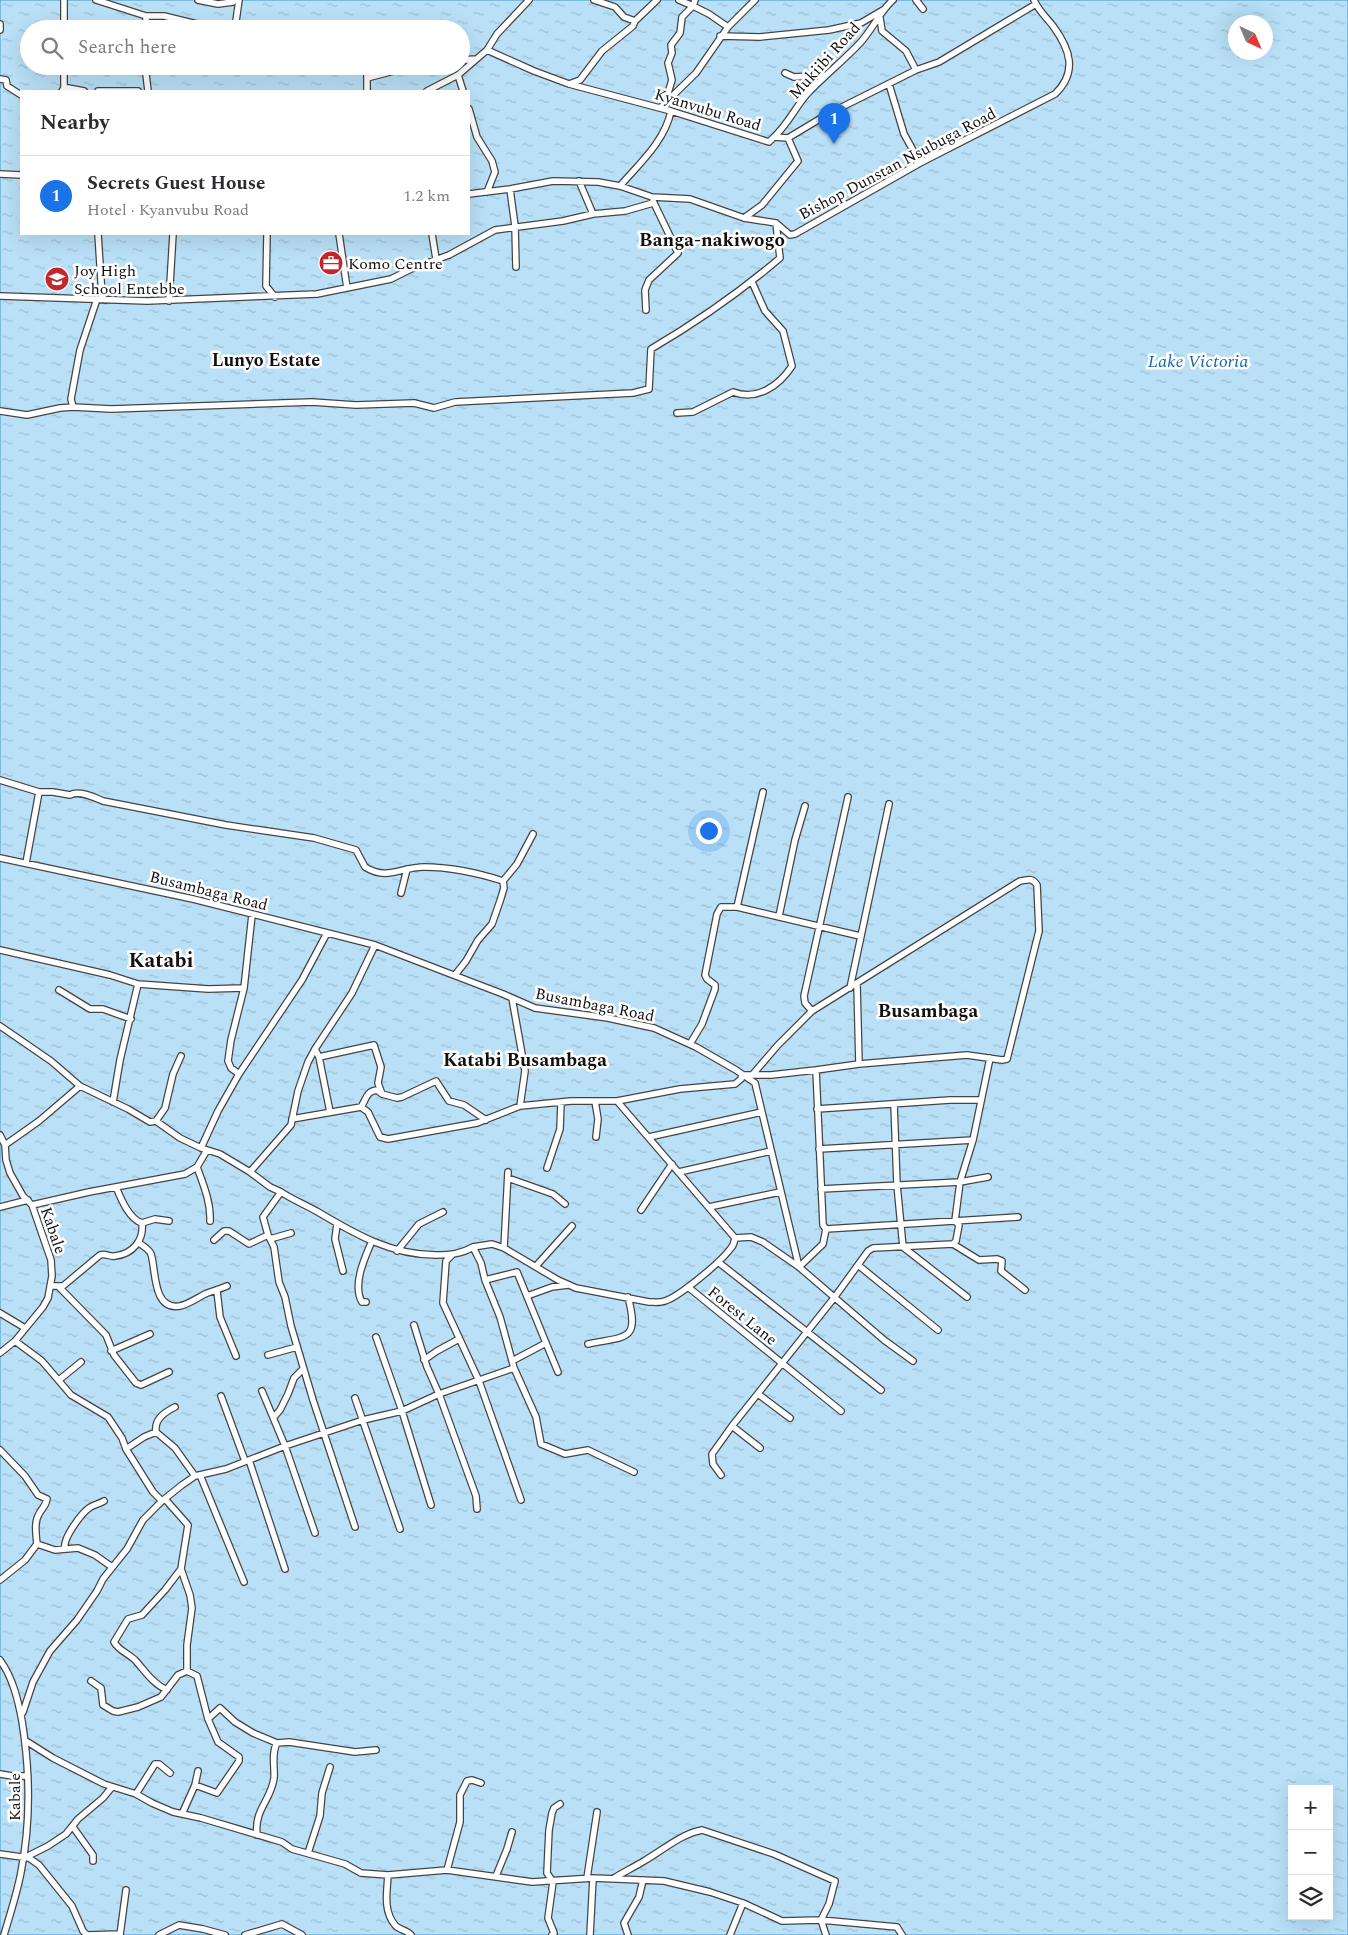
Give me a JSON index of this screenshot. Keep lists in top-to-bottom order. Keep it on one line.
{"streets":{"street":["Mukiibi Road","Kyanvubu Road","Bishop Dunstan Nsubuga Road","Busambaga Road","Kabale","Forest Lane"]},"crossings":[["Mukiibi Road","Kyanvubu Road"]],"districts":["Banga-nakiwogo","Lunyo Estate","Katabi","Busambaga","Katabi Busambaga"],"water":["Lake Victoria"],"places":{"office":["Komo Centre"],"school or university":["Joy High School Entebbe"]},"north":"bottom right","page":{"search":"Search here","heading":"Nearby","pins":"1","list":[{"mark":"1","name":"Secrets Guest House","note":"Hotel · Kyanvubu Road","value":"1.2 km"}],"map_buttons":["+","−"]}}
